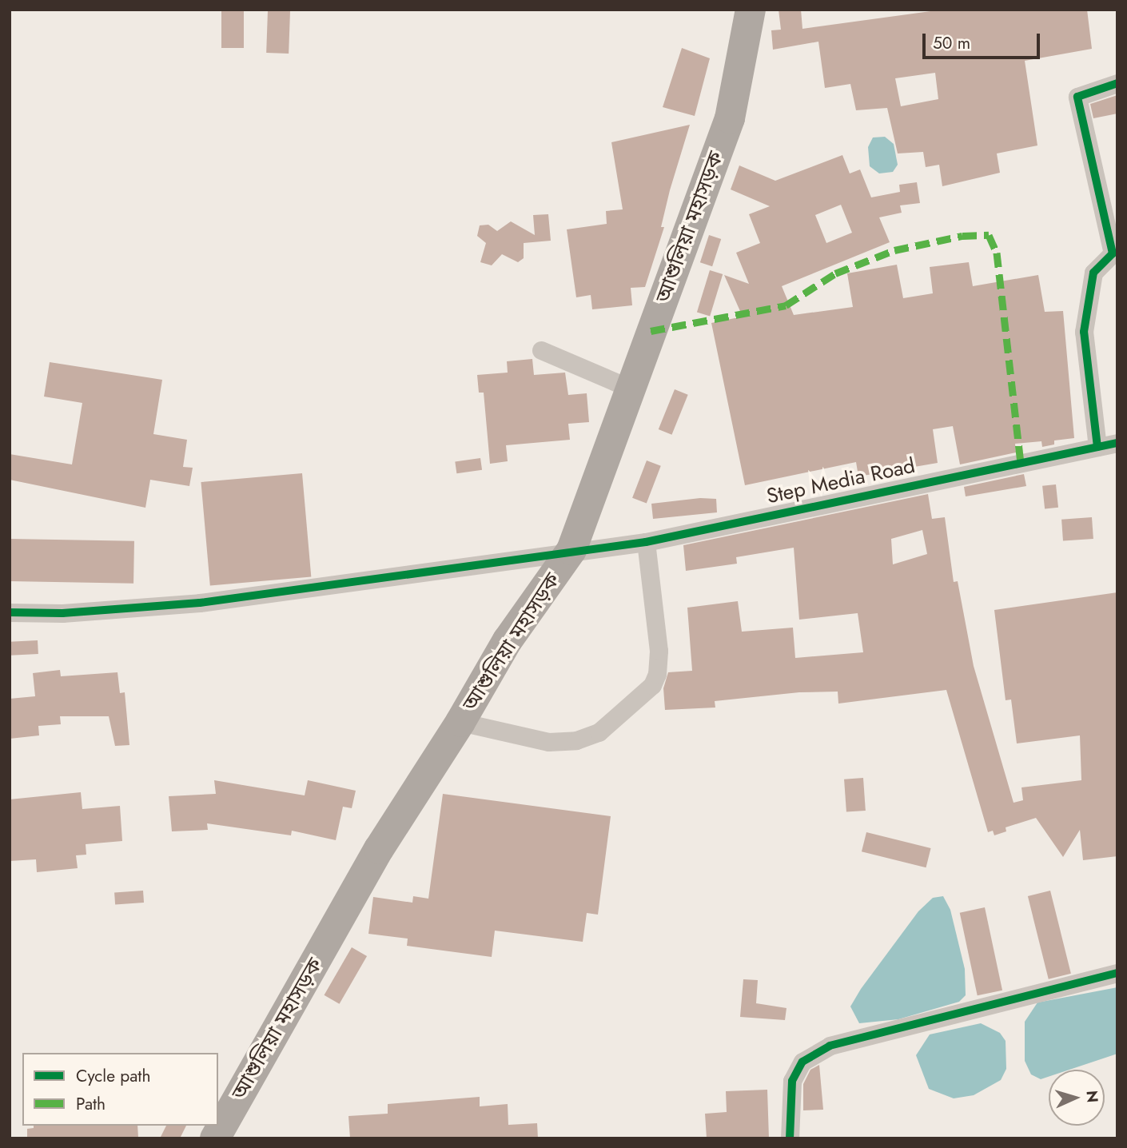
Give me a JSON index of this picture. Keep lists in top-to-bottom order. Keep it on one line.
{"streets":{"highway":["আশুলিয়া মহাসড়ক"],"street":["Step Media Road"]},"crossings":[["আশুলিয়া মহাসড়ক","Step Media Road"]],"legend":["Cycle path","Path"],"scale_bar":"50 m","north":"right"}
